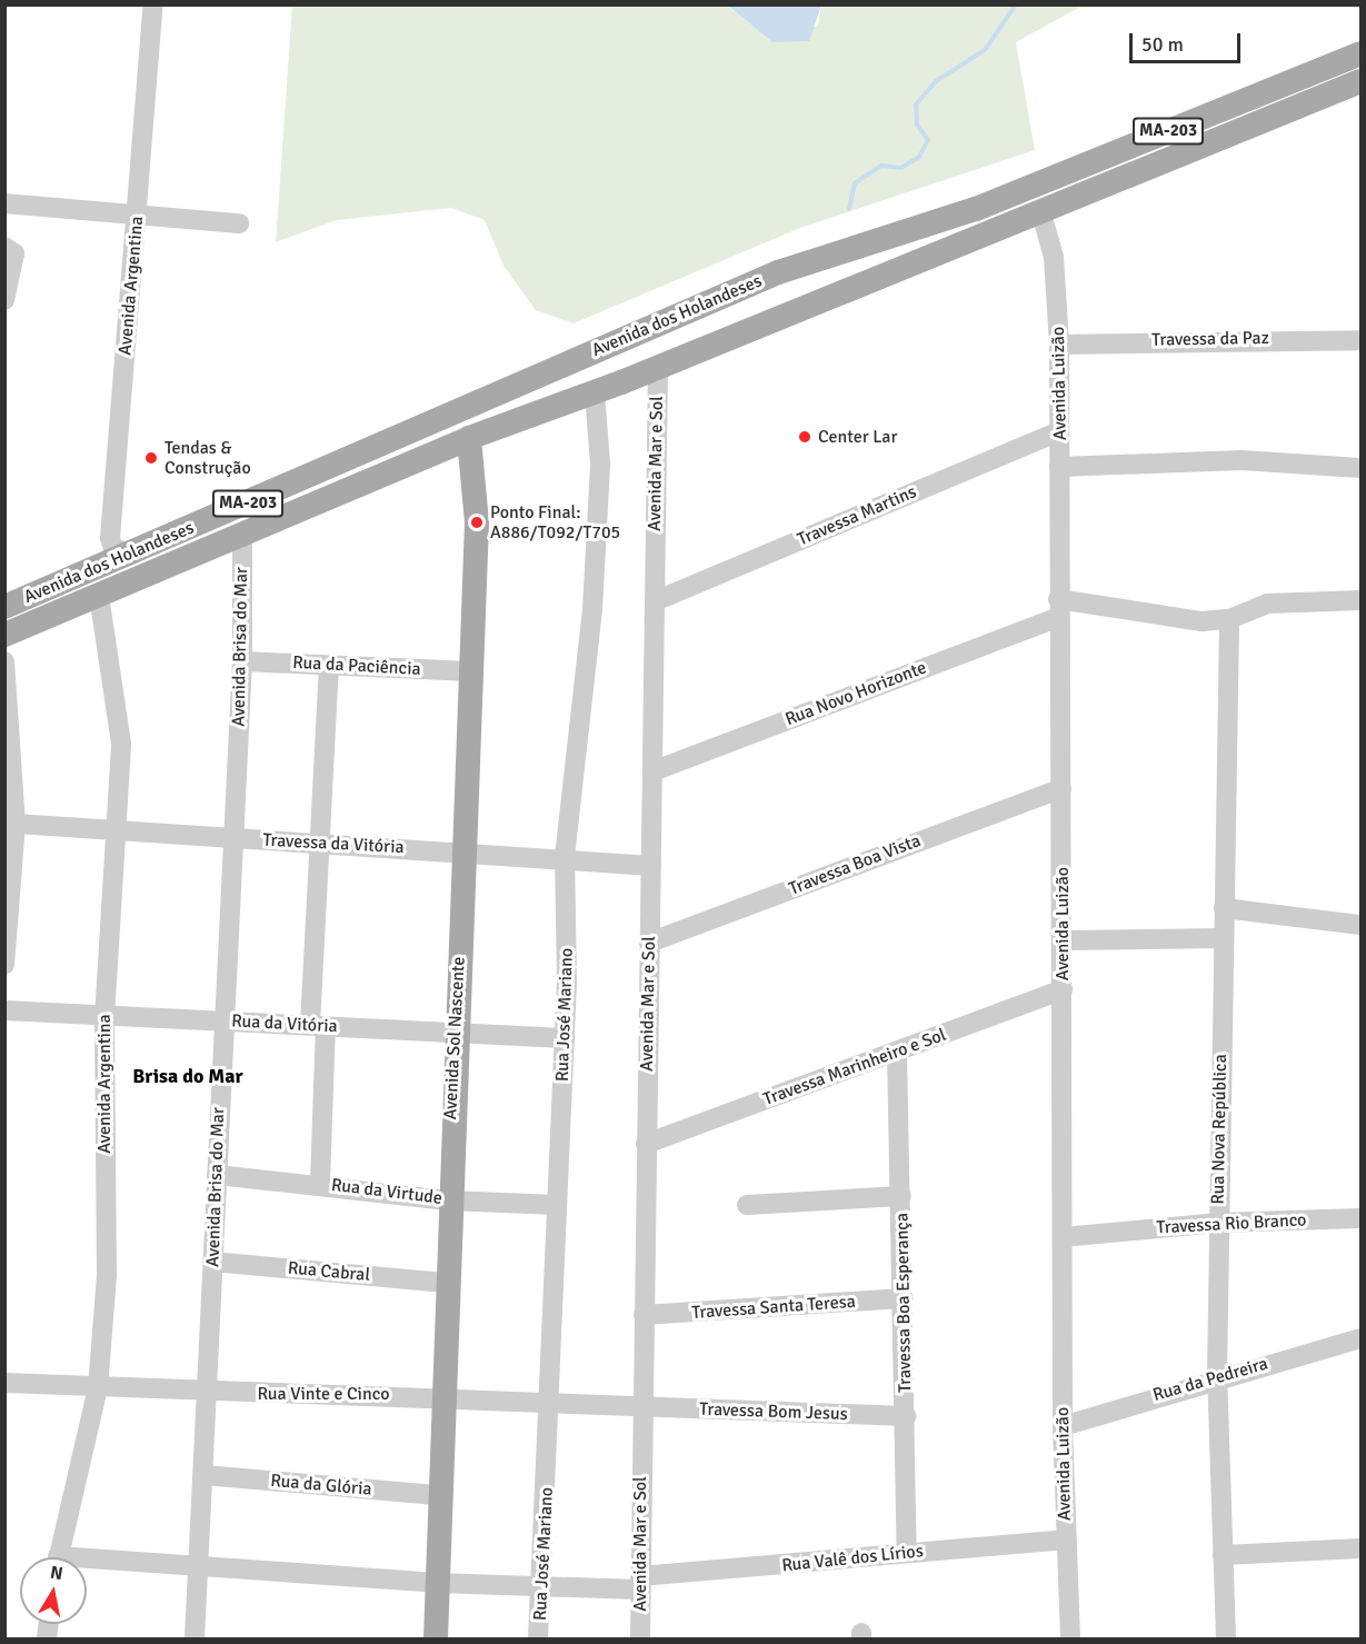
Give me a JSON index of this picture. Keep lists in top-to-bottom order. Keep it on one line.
{"streets":{"main road":["MA-203","Avenida dos Holandeses","Avenida Sol Nascente"],"street":["Avenida Argentina","Travessa da Paz","Avenida Luizão","Avenida Mar e Sol","Travessa Martins","Avenida Brisa do Mar","Rua da Paciência","Rua Novo Horizonte","Travessa da Vitória","Travessa Boa Vista","Rua José Mariano","Rua da Vitória","Travessa Marinheiro e Sol","Rua Nova República","Rua da Virtude","Travessa Rio Branco","Rua Cabral","Travessa Boa Esperança","Travessa Santa Teresa","Rua da Pedreira","Rua Vinte e Cinco","Travessa Bom Jesus","Rua da Glória","Rua Valê dos Lírios"]},"crossings":[["Avenida Argentina","Avenida dos Holandeses"],["Avenida Argentina","Travessa da Vitória"],["Avenida Argentina","Rua da Vitória"],["Avenida Argentina","Rua Vinte e Cinco"],["Avenida dos Holandeses","Avenida Luizão"],["Avenida dos Holandeses","Avenida Mar e Sol"],["Avenida dos Holandeses","Avenida Brisa do Mar"],["Avenida dos Holandeses","Rua José Mariano"],["Avenida dos Holandeses","Avenida Sol Nascente"],["Travessa da Paz","Avenida Luizão"],["Avenida Luizão","Travessa Martins"],["Avenida Luizão","Rua Novo Horizonte"],["Avenida Luizão","Travessa Boa Vista"],["Avenida Luizão","Travessa Marinheiro e Sol"],["Avenida Luizão","Travessa Rio Branco"],["Avenida Luizão","Rua da Pedreira"],["Avenida Luizão","Rua Valê dos Lírios"],["Avenida Mar e Sol","Travessa Martins"],["Avenida Mar e Sol","Rua Novo Horizonte"],["Avenida Mar e Sol","Travessa da Vitória"],["Avenida Mar e Sol","Travessa Boa Vista"],["Avenida Mar e Sol","Travessa Marinheiro e Sol"],["Avenida Mar e Sol","Travessa Santa Teresa"],["Avenida Mar e Sol","Rua Vinte e Cinco"],["Avenida Mar e Sol","Travessa Bom Jesus"],["Avenida Mar e Sol","Rua Valê dos Lírios"],["Avenida Brisa do Mar","Rua da Paciência"],["Avenida Brisa do Mar","Travessa da Vitória"],["Avenida Brisa do Mar","Rua da Vitória"],["Avenida Brisa do Mar","Rua da Virtude"],["Avenida Brisa do Mar","Rua Cabral"],["Avenida Brisa do Mar","Rua Vinte e Cinco"],["Avenida Brisa do Mar","Rua da Glória"],["Rua da Paciência","Avenida Sol Nascente"],["Rua Novo Horizonte","Rua Nova República"],["Travessa da Vitória","Rua José Mariano"],["Travessa da Vitória","Avenida Sol Nascente"],["Rua José Mariano","Rua da Vitória"],["Rua José Mariano","Rua da Virtude"],["Rua José Mariano","Rua Vinte e Cinco"],["Rua José Mariano","Rua Valê dos Lírios"],["Rua da Vitória","Avenida Sol Nascente"],["Avenida Sol Nascente","Rua da Virtude"],["Avenida Sol Nascente","Rua Cabral"],["Avenida Sol Nascente","Rua Vinte e Cinco"],["Avenida Sol Nascente","Rua da Glória"],["Avenida Sol Nascente","Rua Valê dos Lírios"],["Travessa Marinheiro e Sol","Travessa Boa Esperança"],["Rua Nova República","Travessa Rio Branco"],["Rua Nova República","Rua da Pedreira"],["Travessa Boa Esperança","Travessa Santa Teresa"],["Travessa Boa Esperança","Travessa Bom Jesus"],["Travessa Boa Esperança","Rua Valê dos Lírios"],["Rua Vinte e Cinco","Travessa Bom Jesus"]],"districts":["Brisa do Mar"],"places":["Center Lar","Tendas & Construção","Ponto Final: A886/T092/T705"],"scale_bar":"50 m","north":"top"}
